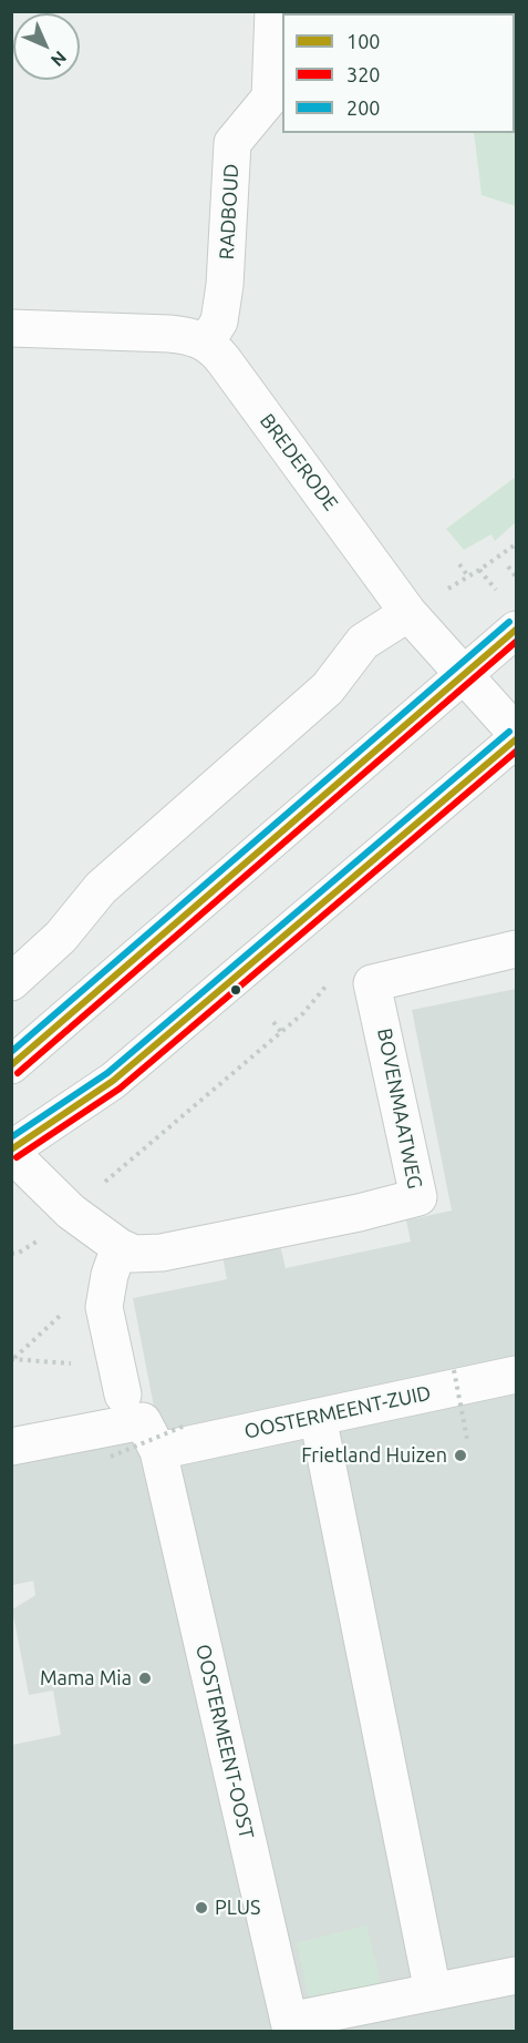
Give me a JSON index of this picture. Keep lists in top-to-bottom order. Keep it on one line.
{"streets":{"street":["RADBOUD","BREDERODE","BOVENMAATWEG","OOSTERMEENT-ZUID","OOSTERMEENT-OOST"]},"crossings":[["RADBOUD","BREDERODE"],["BOVENMAATWEG","OOSTERMEENT-OOST"],["OOSTERMEENT-ZUID","OOSTERMEENT-OOST"]],"places":["Frietland Huizen","Mama Mia","PLUS"],"lines":["transit line 200","transit line 100","transit line 320"],"legend":["100","320","200"],"north":"bottom right"}
